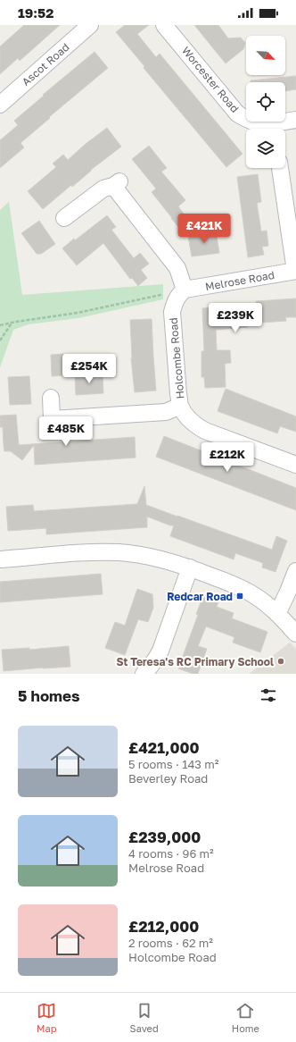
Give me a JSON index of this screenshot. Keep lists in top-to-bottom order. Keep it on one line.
{"streets":{"street":["Ascot Road","Worcester Road","Melrose Road","Holcombe Road"]},"crossings":[["Melrose Road","Holcombe Road"]],"places":{"transit":["Redcar Road"],"other":["St Teresa's RC Primary School"]},"north":"bottom right","page":{"status":"19:52","price":["£421K","£239K","£254K","£485K","£212K"],"heading":"5 homes","list":[{"name":"£421,000","note":"5 rooms · 143 m² · Beverley Road"},{"name":"£239,000","note":"4 rooms · 96 m² · Melrose Road"},{"name":"£212,000","note":"2 rooms · 62 m² · Holcombe Road"}],"tabs":["Map","Saved","Home"]}}
